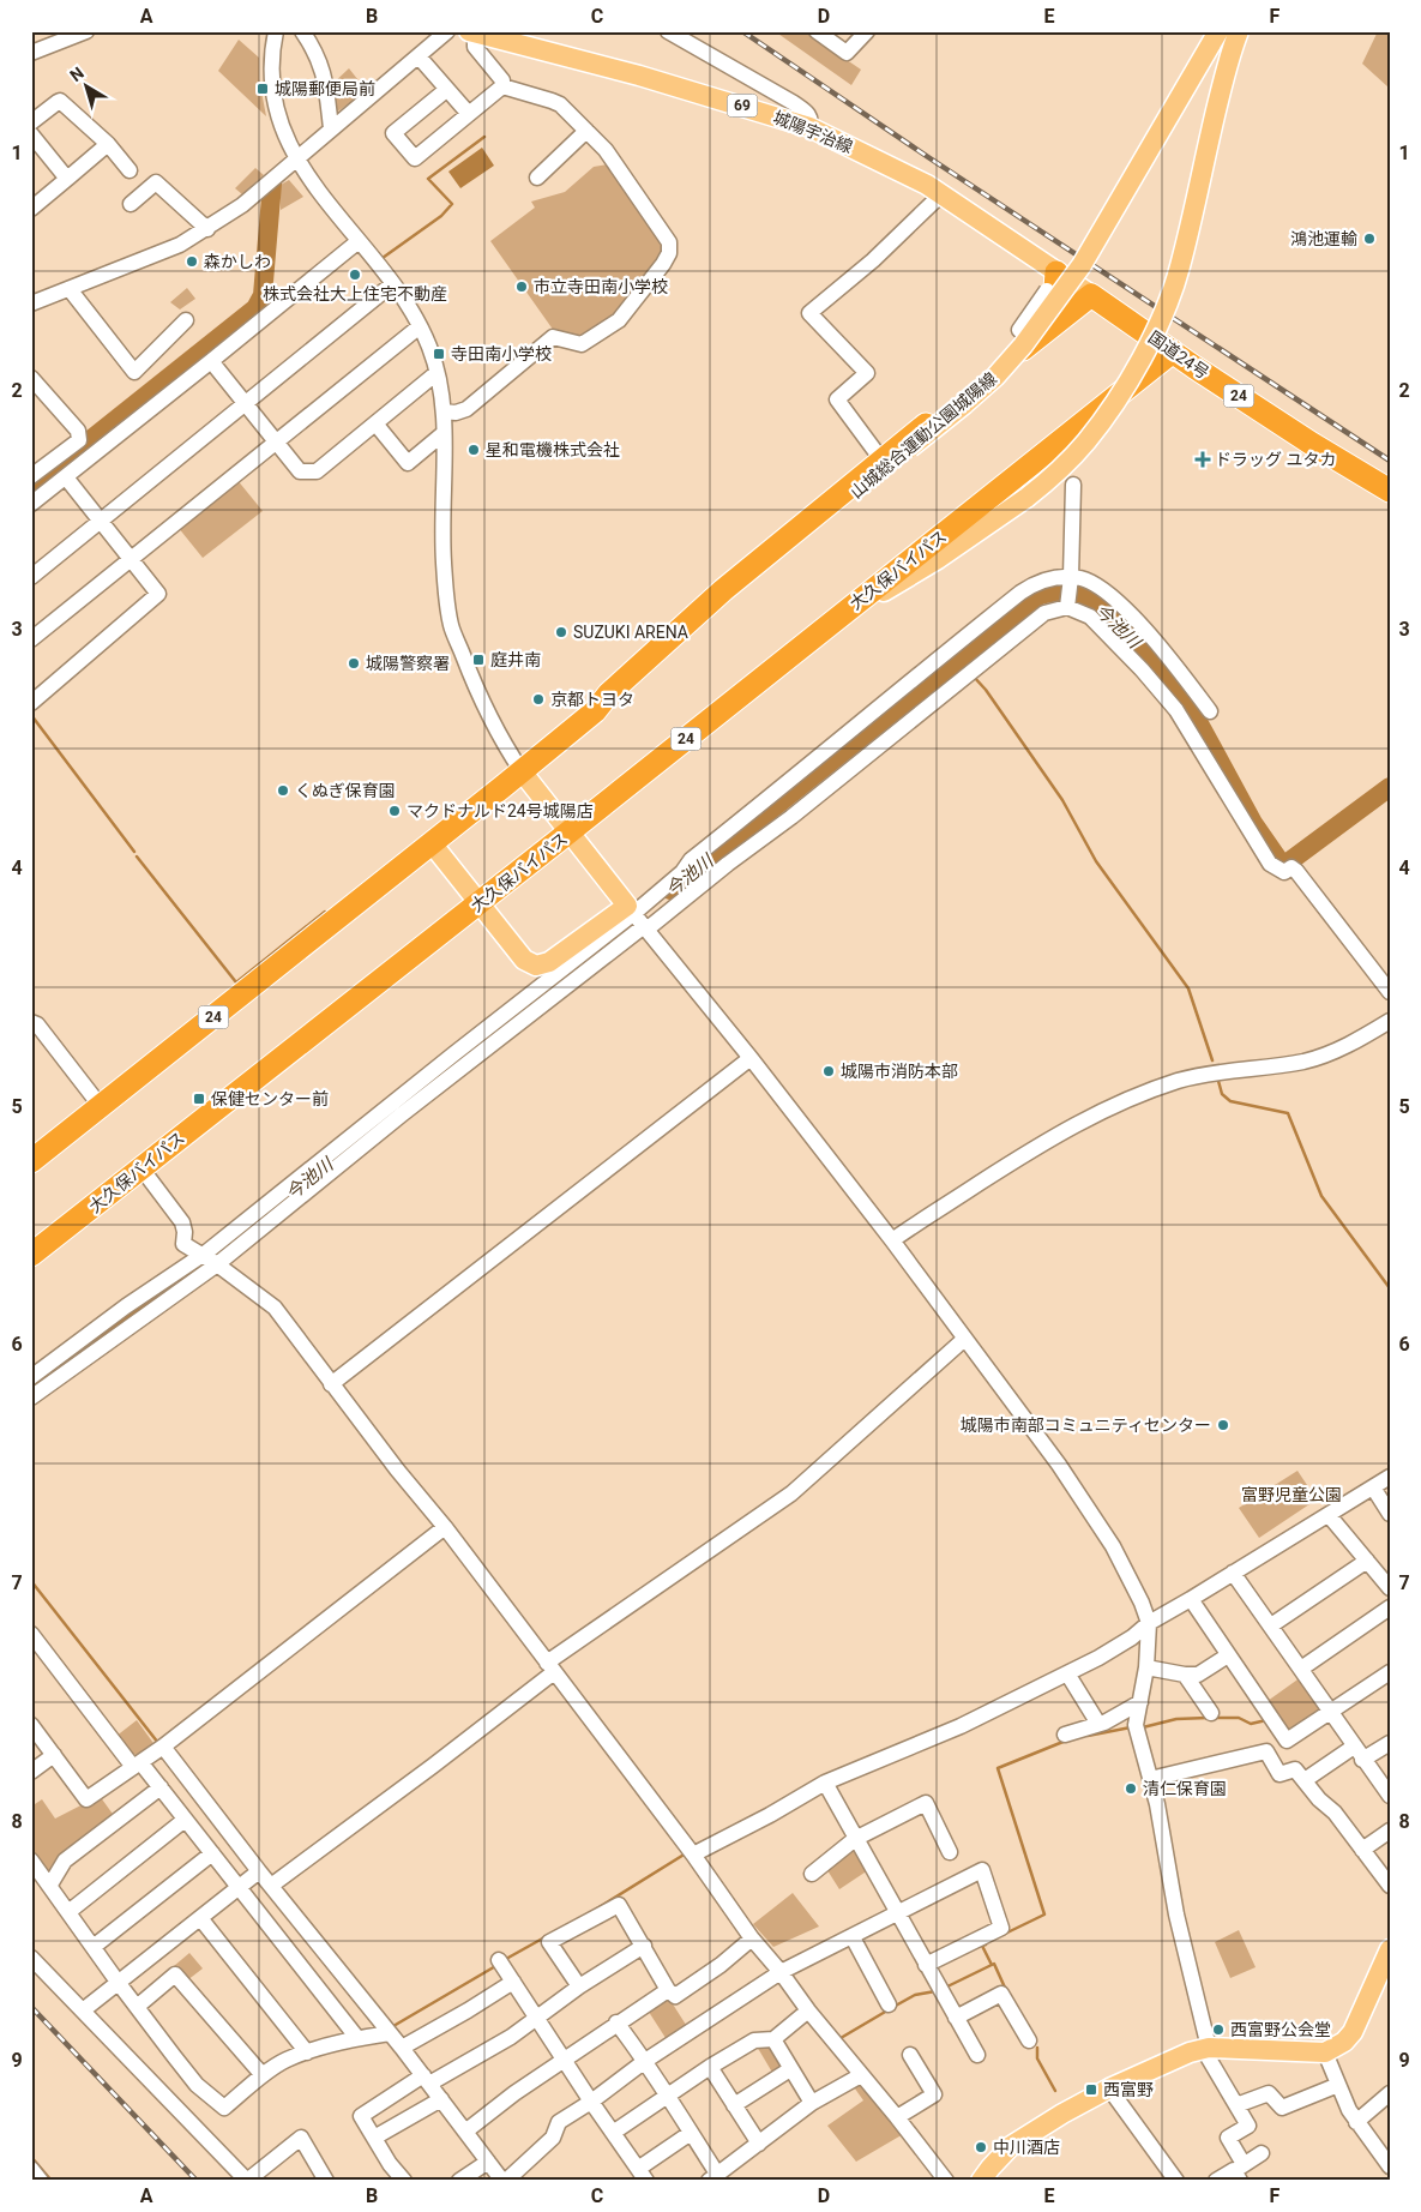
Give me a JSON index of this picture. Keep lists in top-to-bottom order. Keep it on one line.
{"streets":{"highway":["国道24号","24","大久保バイパス"],"main road":["69","城陽宇治線","山城総合運動公園城陽線"]},"crossings":[["城陽宇治線","国道24号"],["城陽宇治線","24"],["国道24号","24"],["国道24号","大久保バイパス"],["24","山城総合運動公園城陽線"]],"water":["今池川"],"parks":["富野児童公園"],"places":{"transit":["城陽郵便局前","寺田南小学校","庭井南","保健センター前","西富野"],"other":["鴻池運輸","森かしわ","株式会社大上住宅不動産","市立寺田南小学校","星和電機株式会社","SUZUKI ARENA","城陽警察署","京都トヨタ","くぬぎ保育園","マクドナルド24号城陽店","城陽市消防本部","城陽市南部コミュニティセンター","清仁保育園","西富野公会堂","中川酒店"],"health":["ドラッグ ユタカ"]},"north":"top left","grid":{"columns":["A","B","C","D","E","F"],"rows":["1","2","3","4","5","6","7","8","9"]}}
